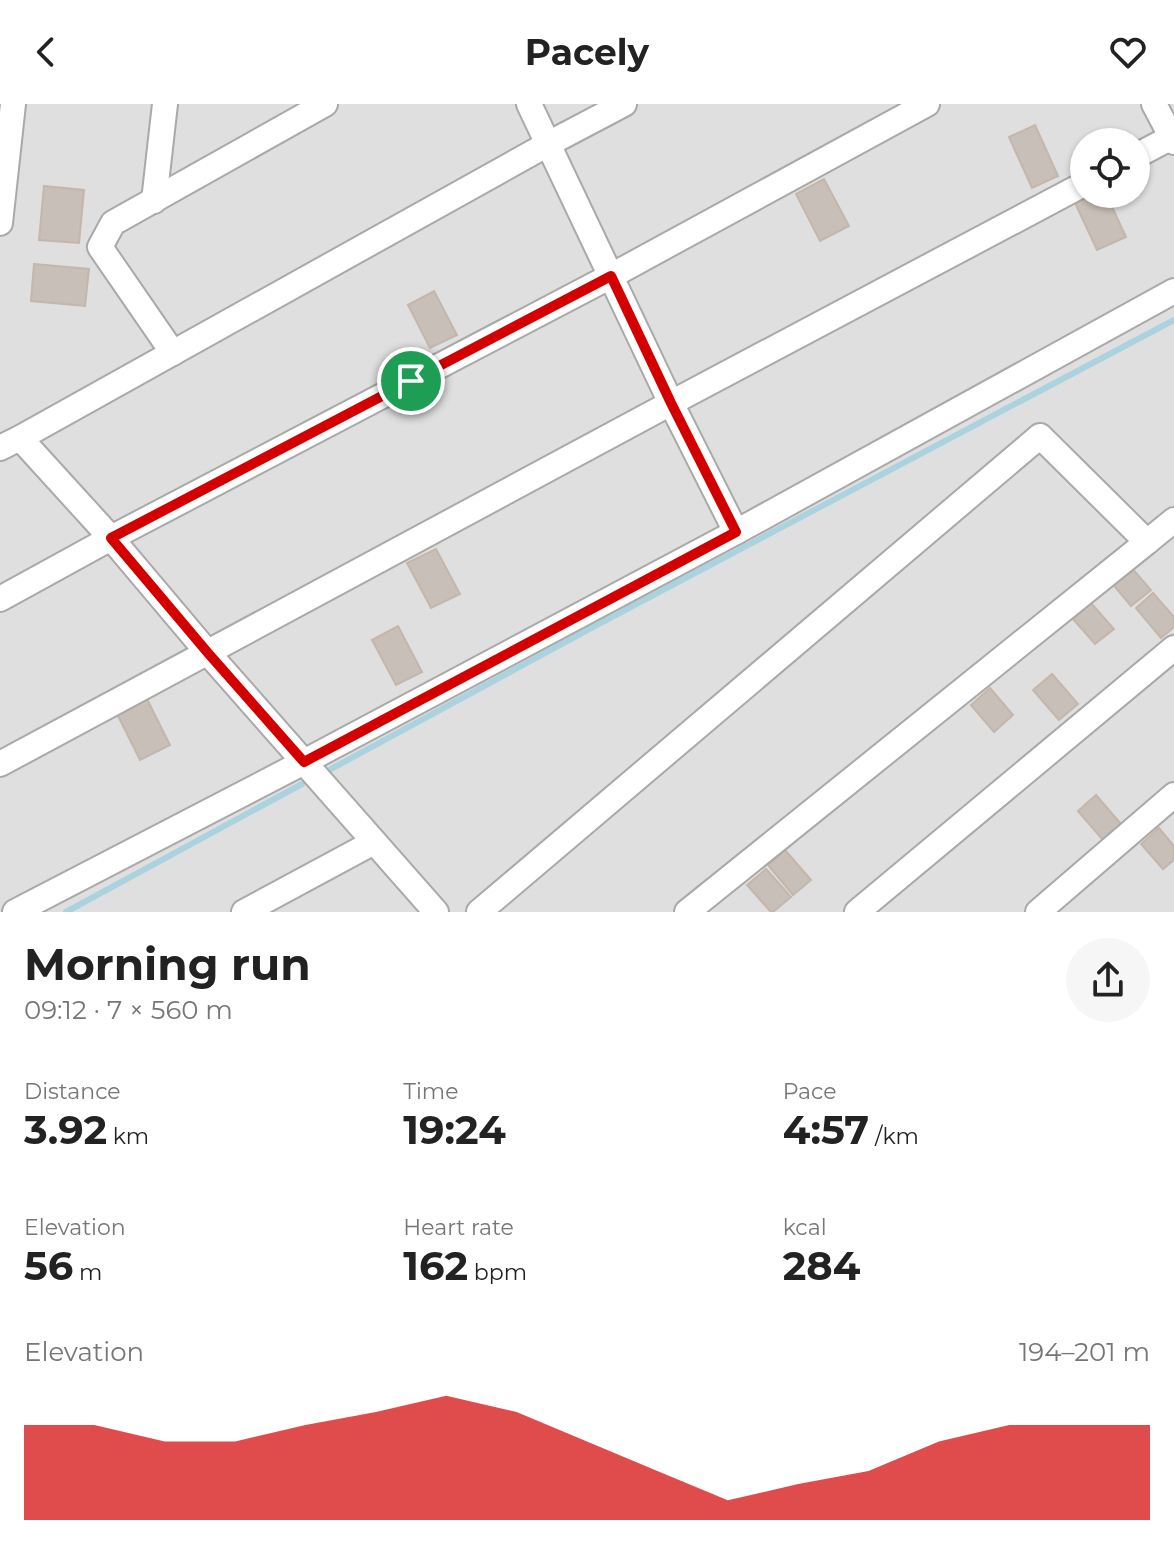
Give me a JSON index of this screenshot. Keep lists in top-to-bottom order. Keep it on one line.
{"page":{"header":"Pacely","heading":["Morning run","09:12 · 7 × 560 m"],"stats":[["Distance","3.92 km"],["Time","19:24"],["Pace","4:57 /km"],["Elevation","56 m"],["Heart rate","162 bpm"],["kcal","284"]],"chart":["Elevation","194–201 m"]}}
